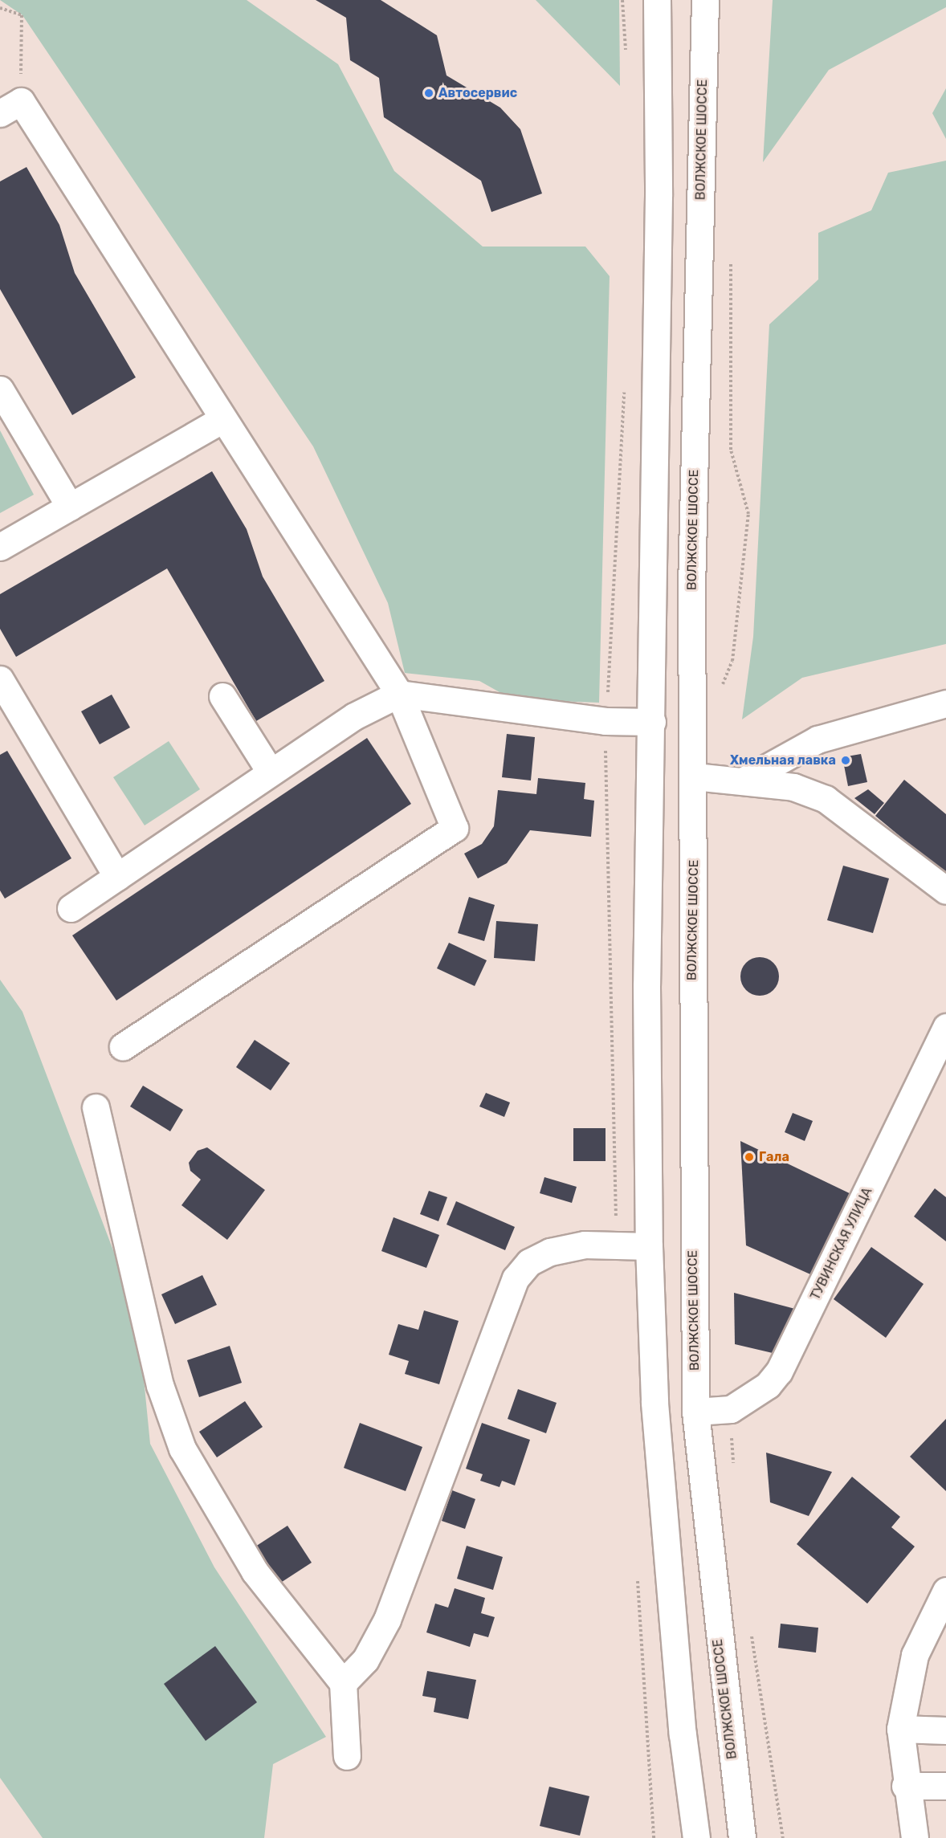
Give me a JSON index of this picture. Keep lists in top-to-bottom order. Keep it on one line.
{"streets":{"main road":["ВОЛЖСКОЕ ШОССЕ","ТУВИНСКАЯ УЛИЦА"]},"crossings":[["ВОЛЖСКОЕ ШОССЕ","ТУВИНСКАЯ УЛИЦА"]],"places":["Автосервис","Хмельная лавка","Гала"]}
